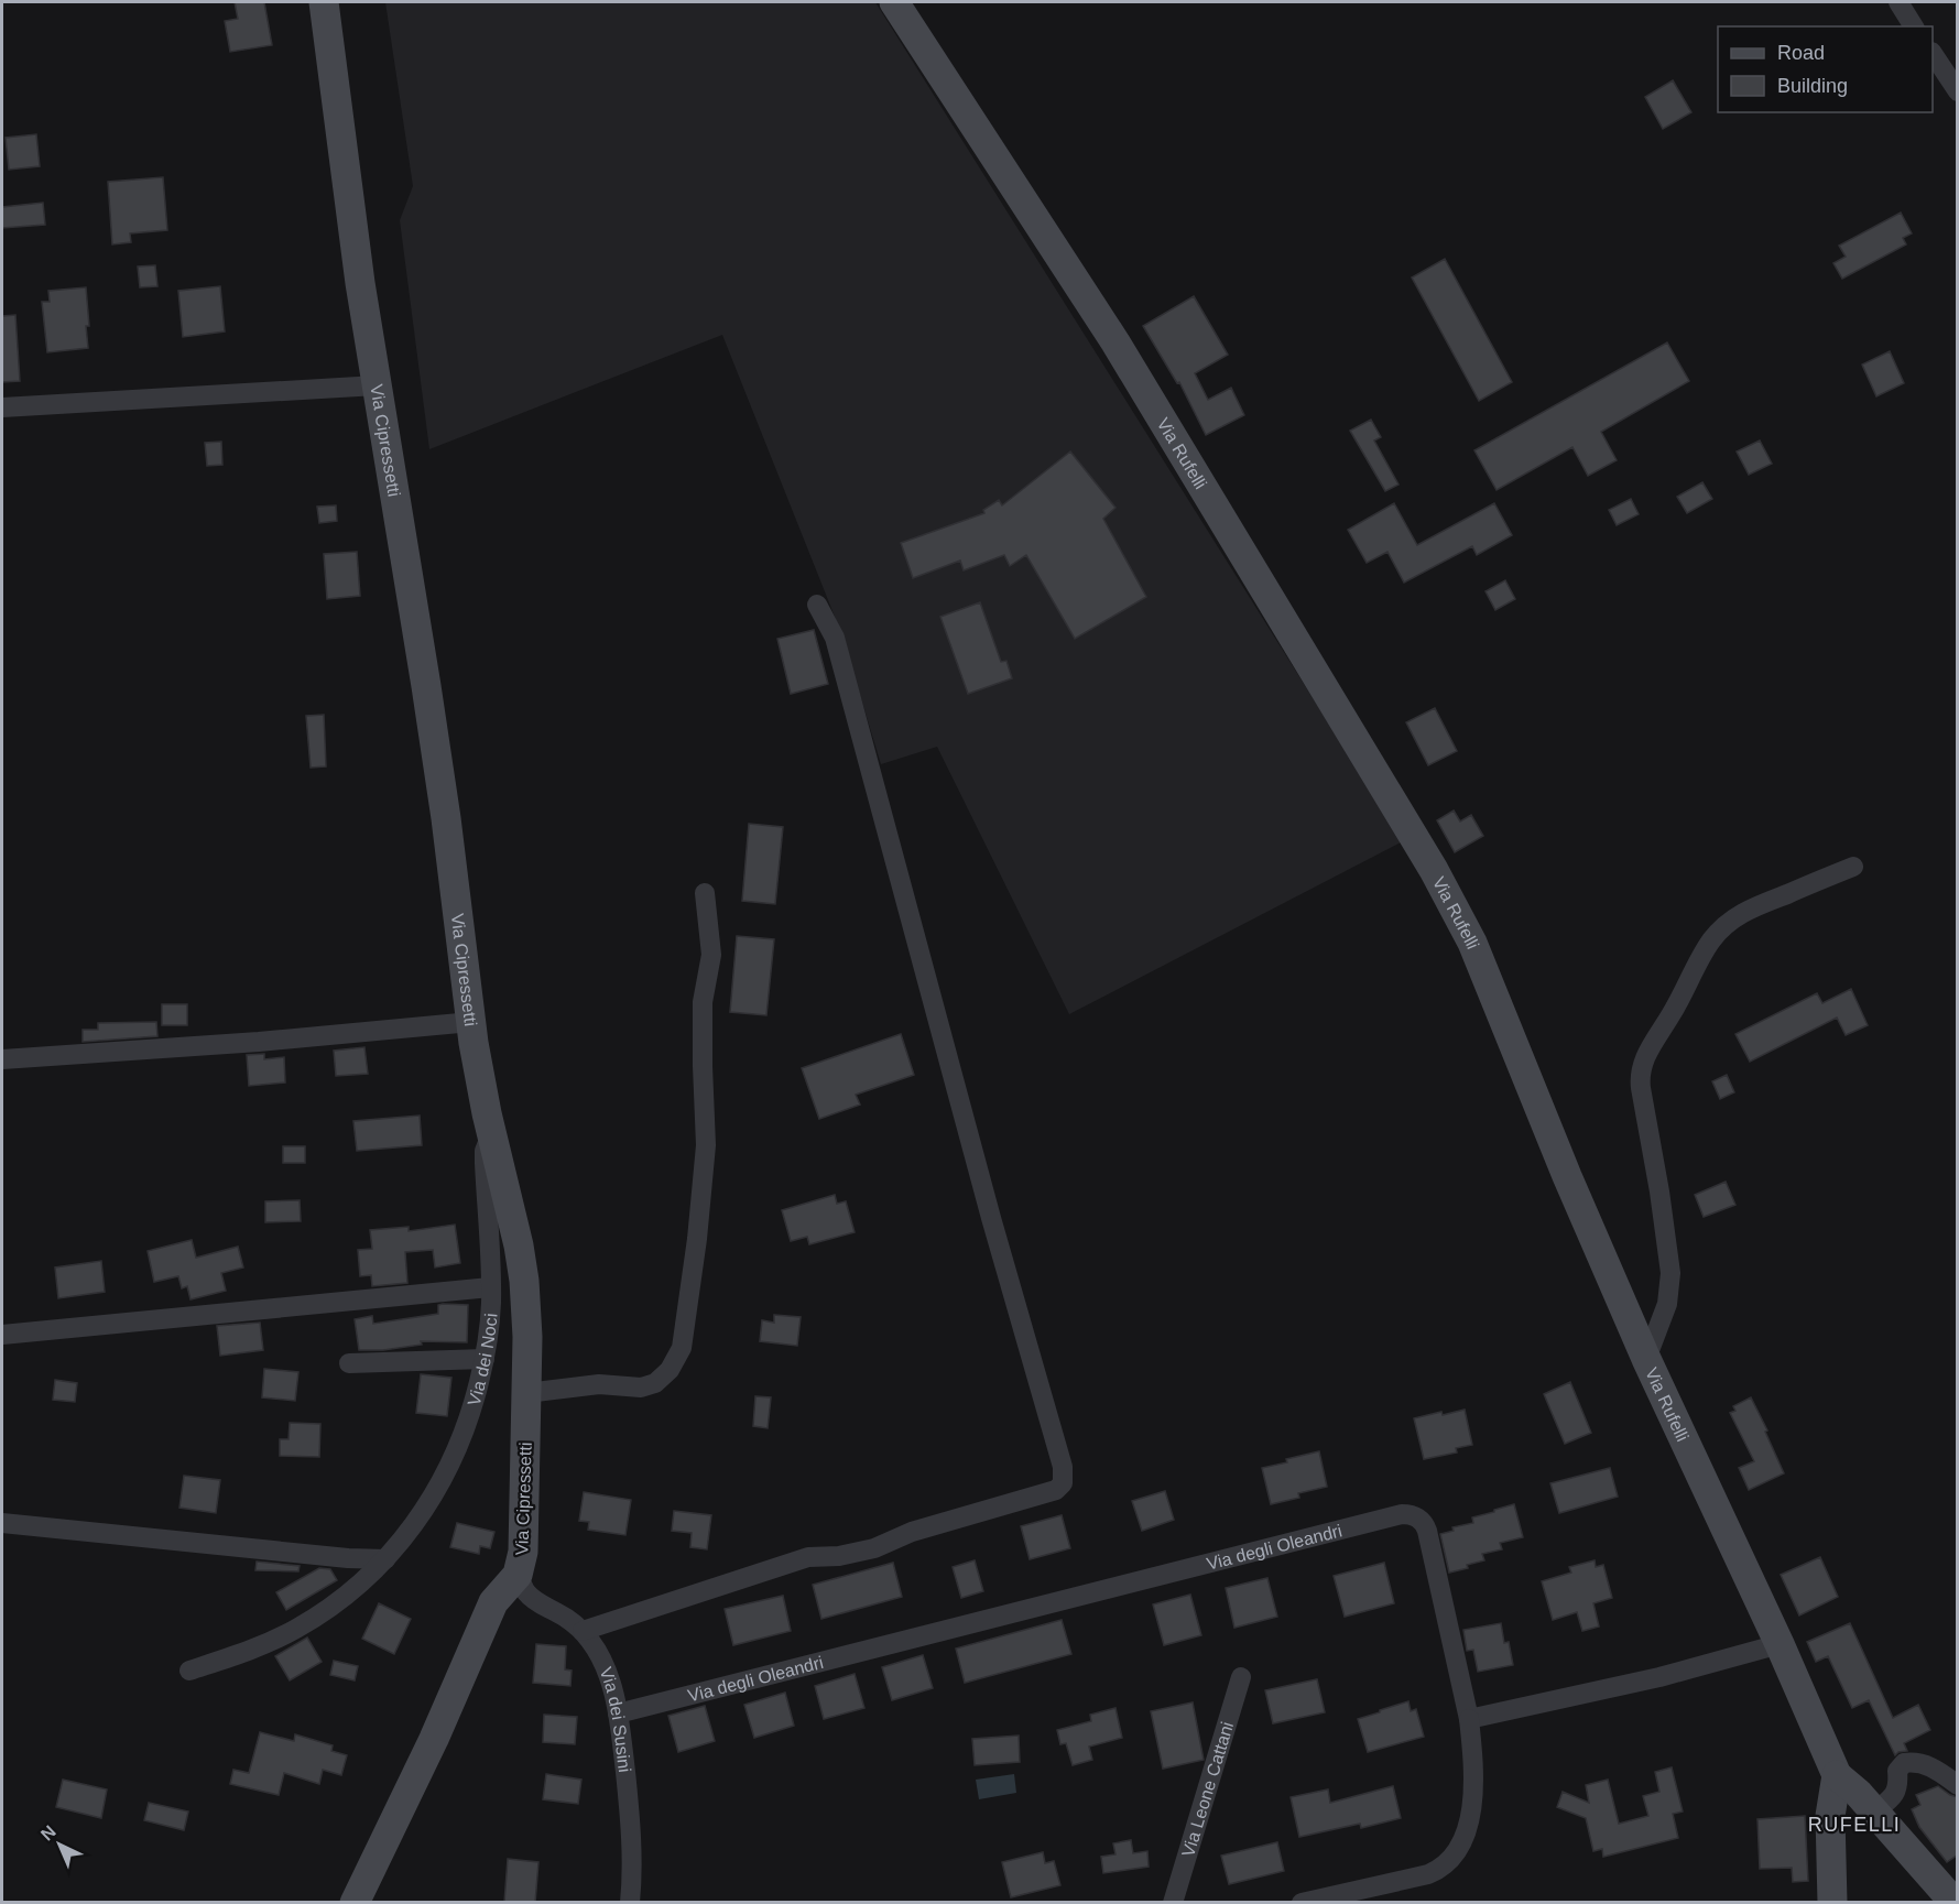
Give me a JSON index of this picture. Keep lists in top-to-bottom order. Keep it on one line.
{"streets":{"street":["Via Cipressetti","Via Rufelli","Via dei Noci","Via degli Oleandri","Via dei Susini","Via Leone Cattani"]},"crossings":[["Via Cipressetti","Via dei Noci"],["Via Cipressetti","Via dei Susini"],["Via degli Oleandri","Via dei Susini"]],"districts":["RUFELLI"],"legend":["Road","Building"],"north":"top left"}
